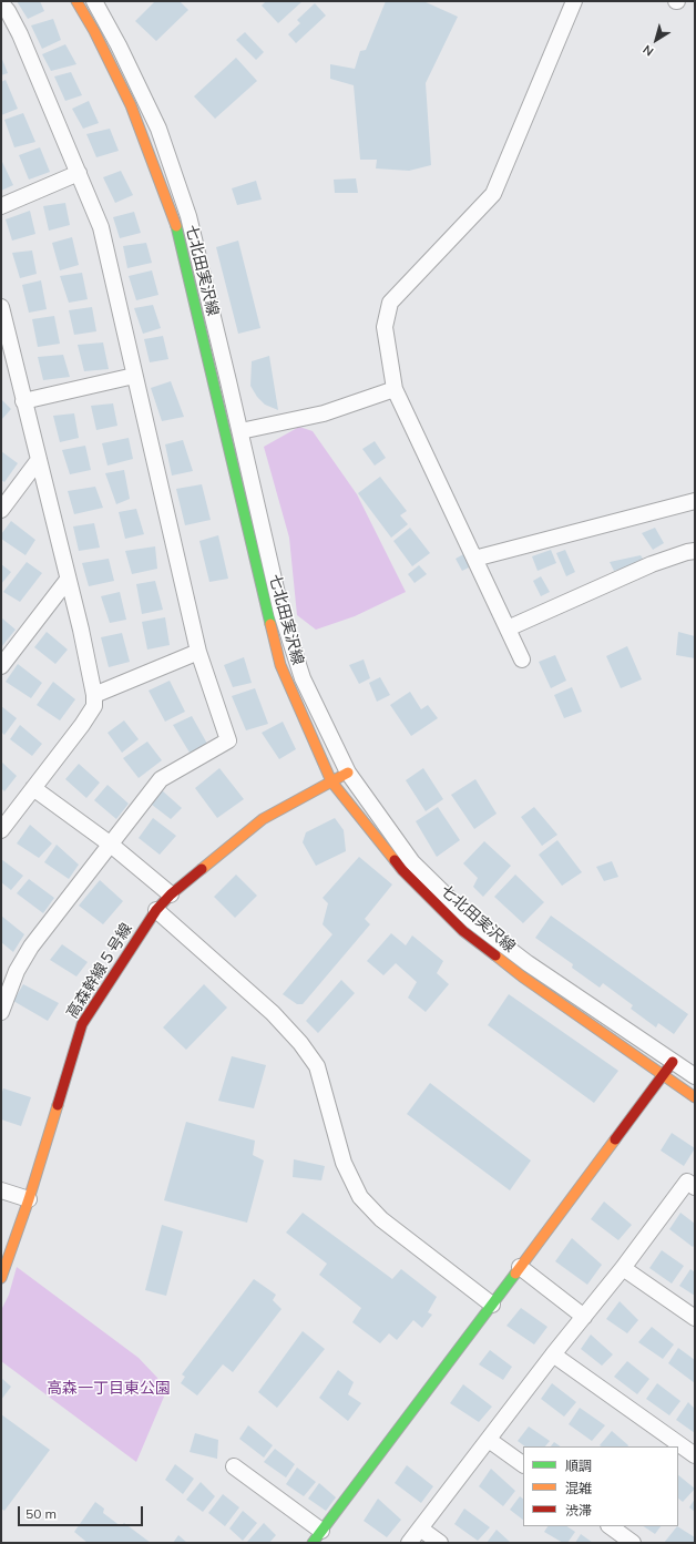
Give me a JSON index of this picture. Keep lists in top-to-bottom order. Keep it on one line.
{"streets":{"street":["七北田実沢線","高森幹線５号線"]},"crossings":[["七北田実沢線","高森幹線５号線"]],"parks":["高森一丁目東公園"],"legend":["順調","混雑","渋滞"],"scale_bar":"50 m","north":"bottom left"}
